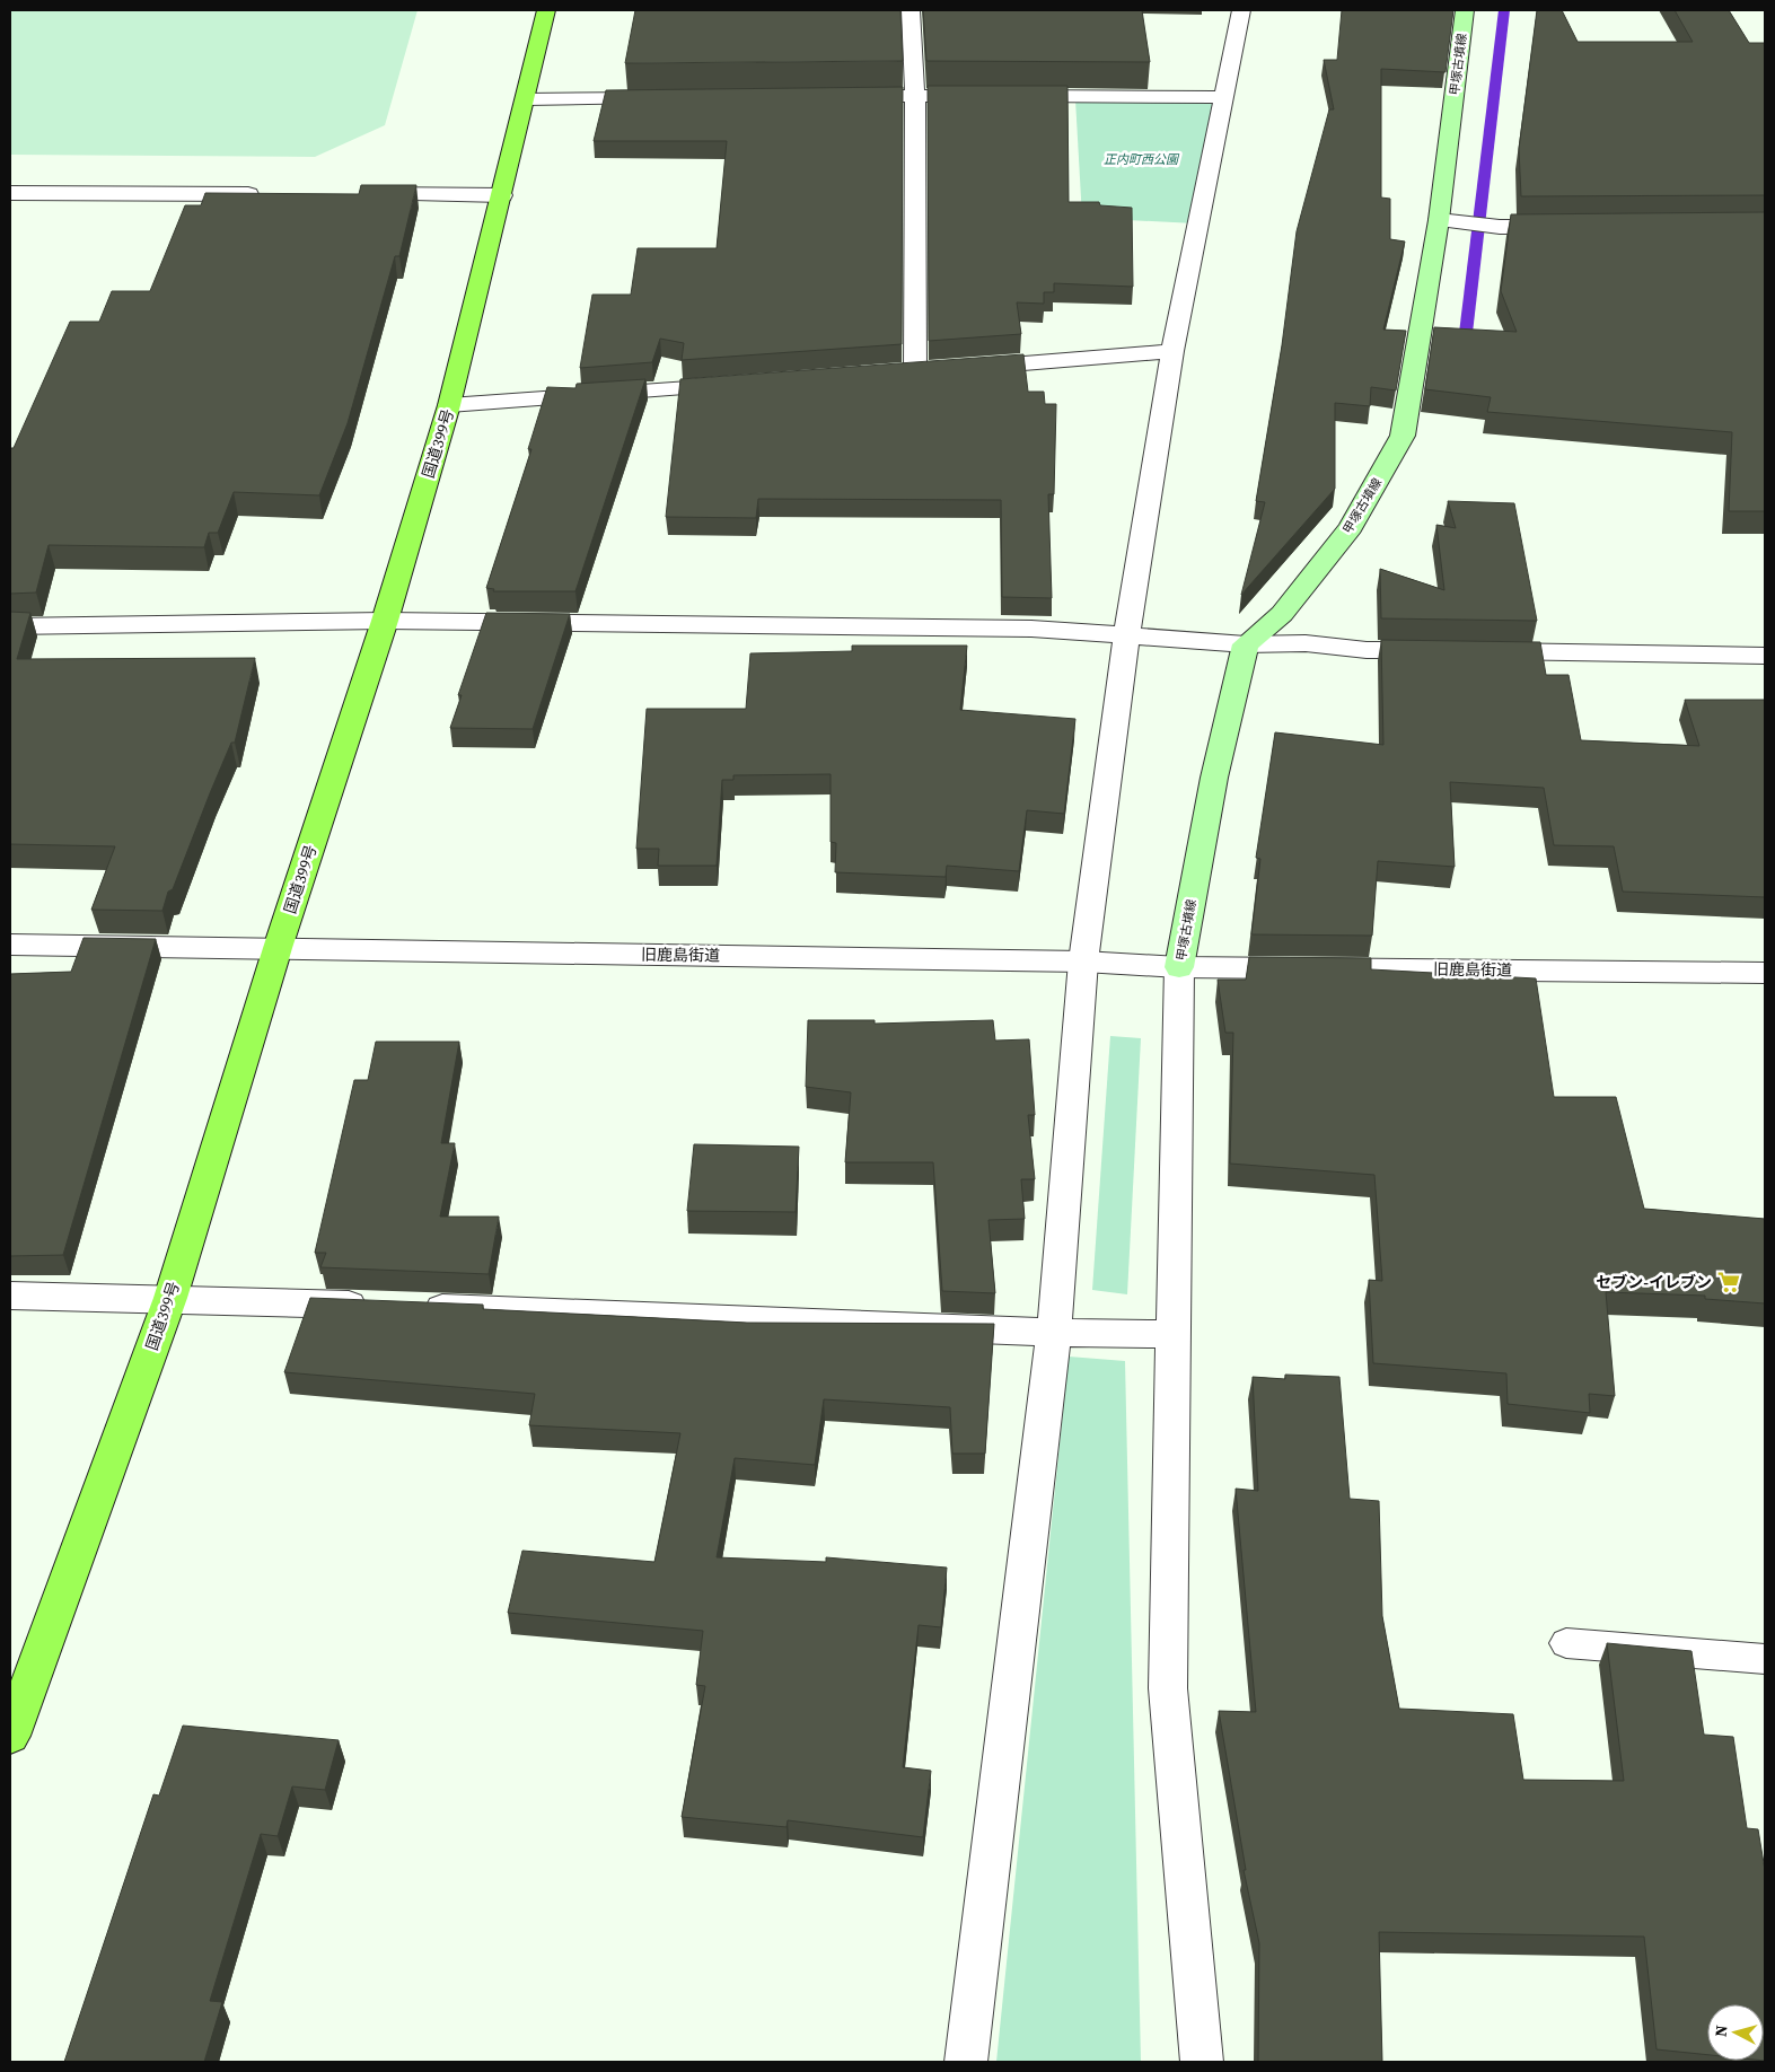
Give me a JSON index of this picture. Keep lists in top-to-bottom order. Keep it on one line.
{"streets":{"highway":["国道399号"],"main road":["甲塚古墳線"],"street":["旧鹿島街道"]},"crossings":[["甲塚古墳線","旧鹿島街道"],["国道399号","旧鹿島街道"]],"parks":["正内町西公園"],"places":{"supermarket":["セブン-イレブン"]},"north":"left"}
